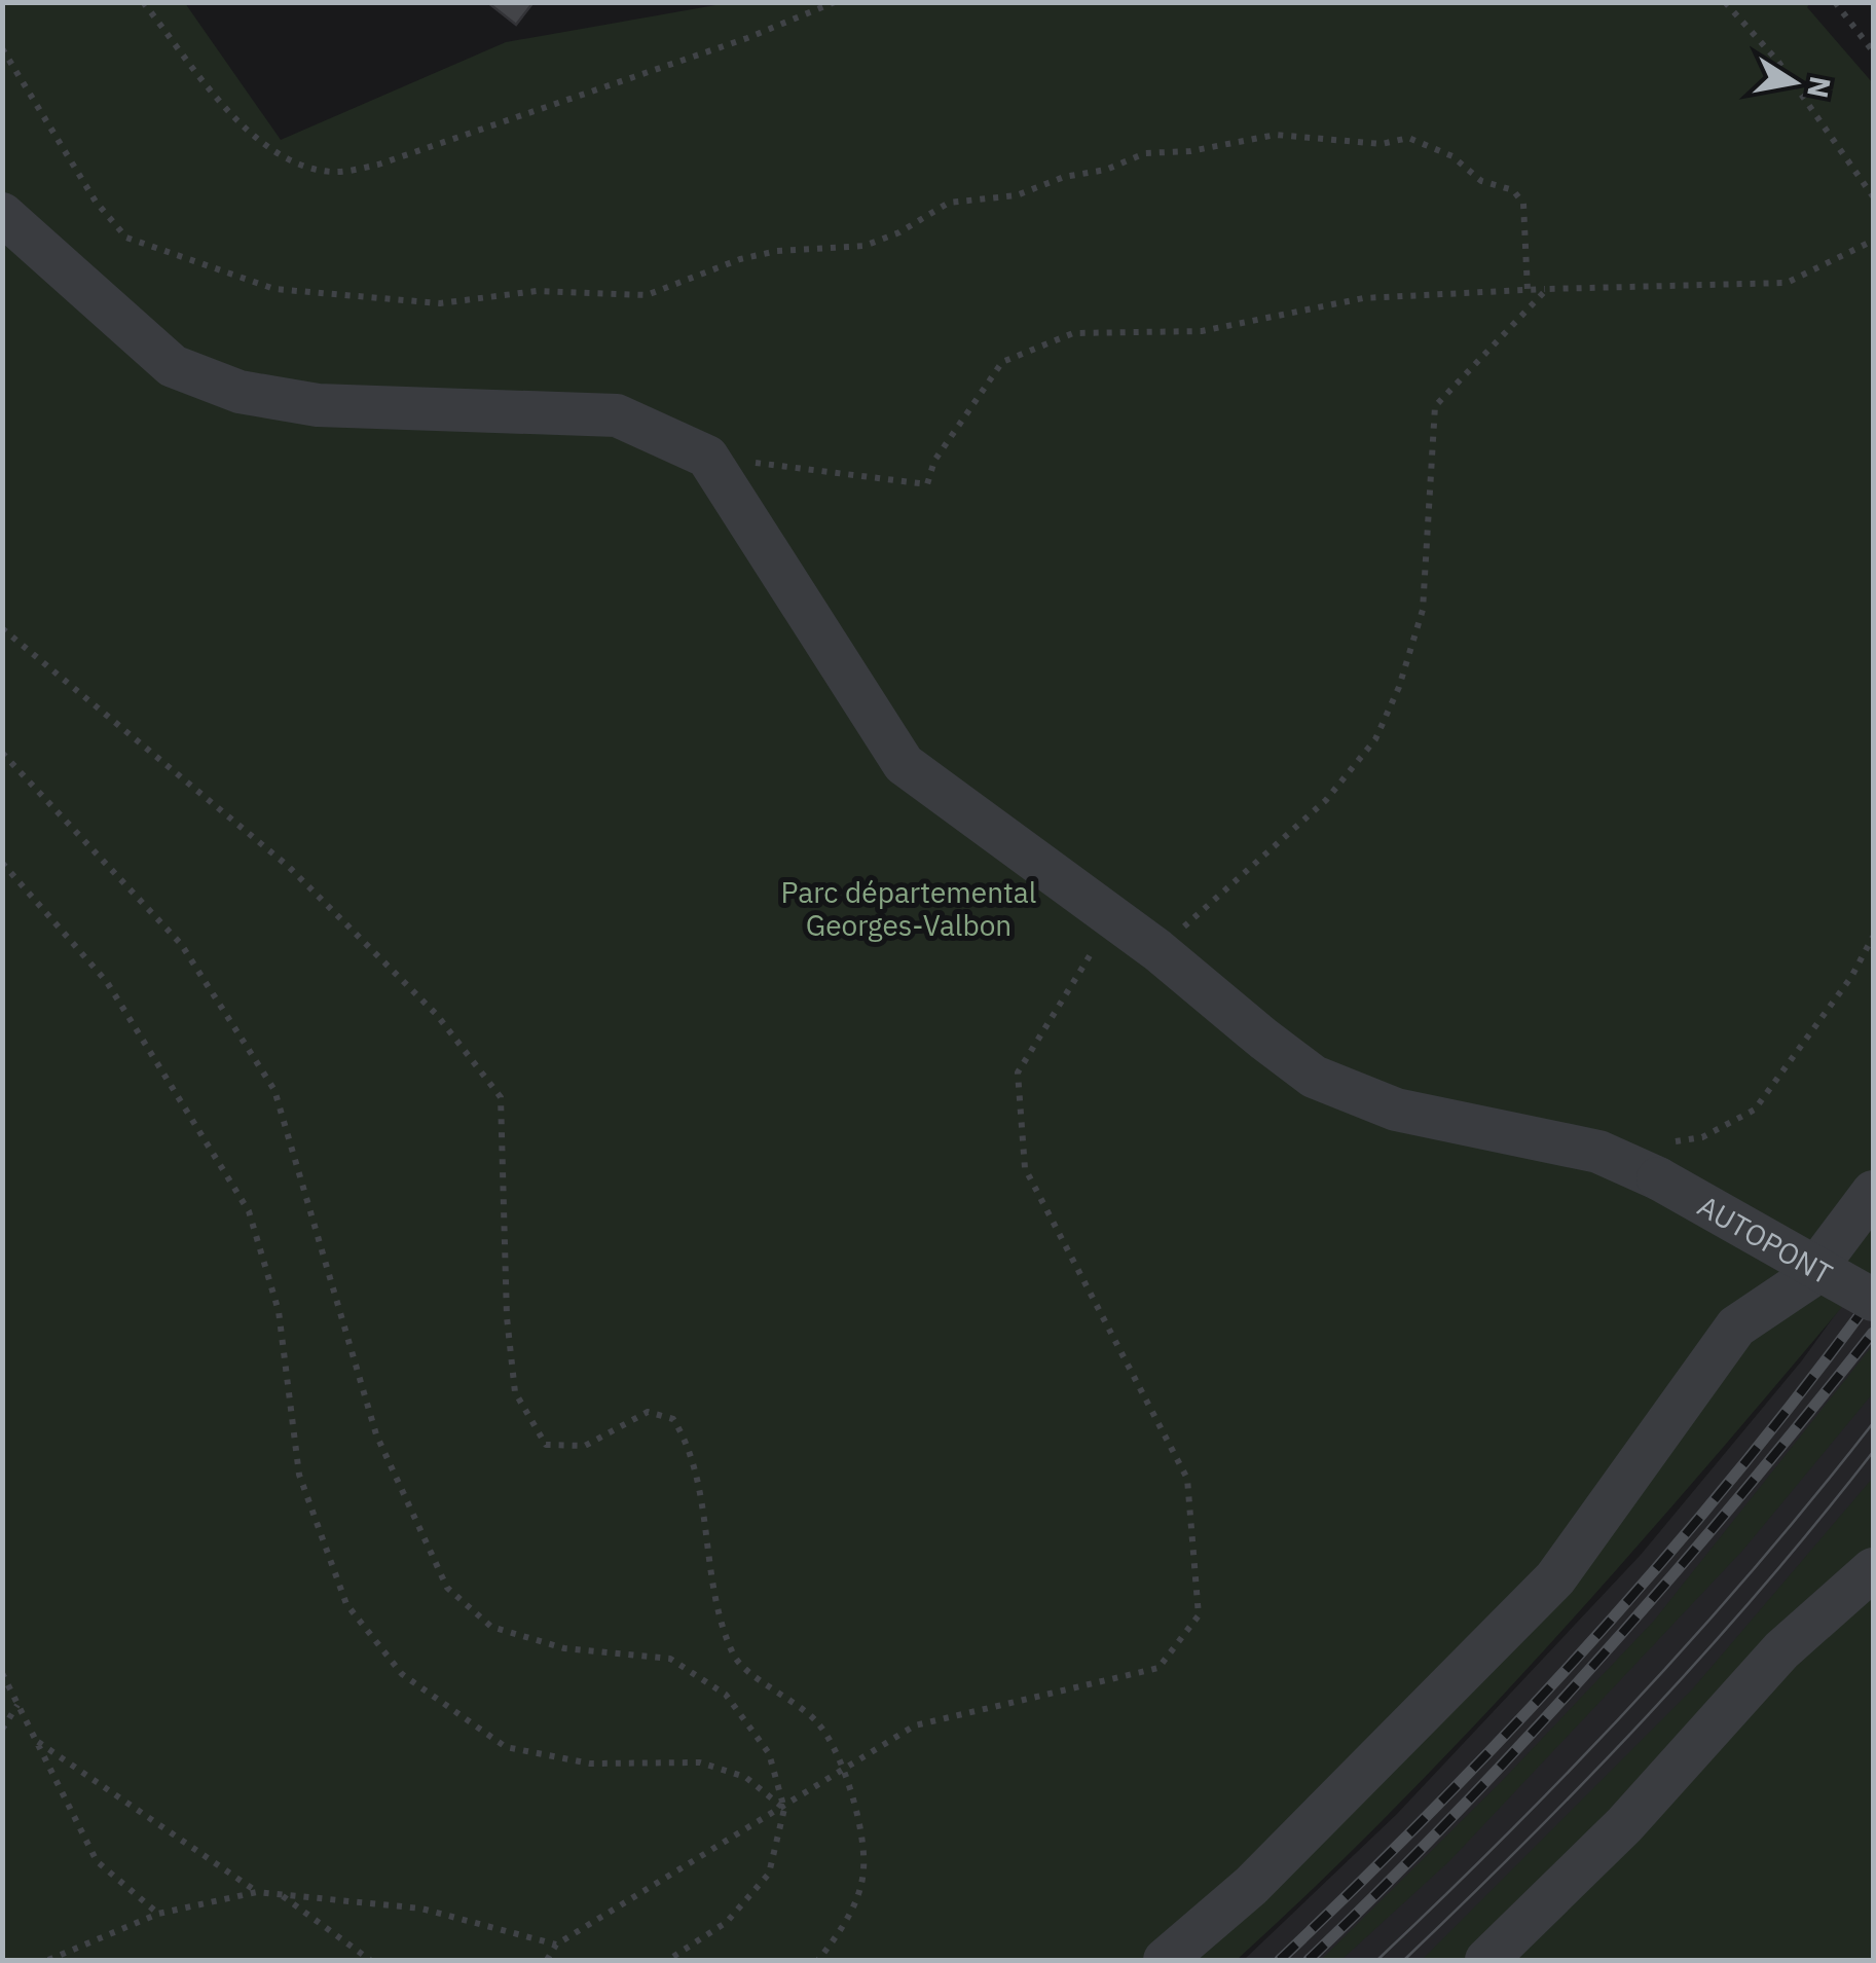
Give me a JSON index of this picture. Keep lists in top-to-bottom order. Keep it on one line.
{"streets":{"street":["AUTOPONT"]},"parks":["Parc départemental Georges-Valbon"],"north":"right"}
